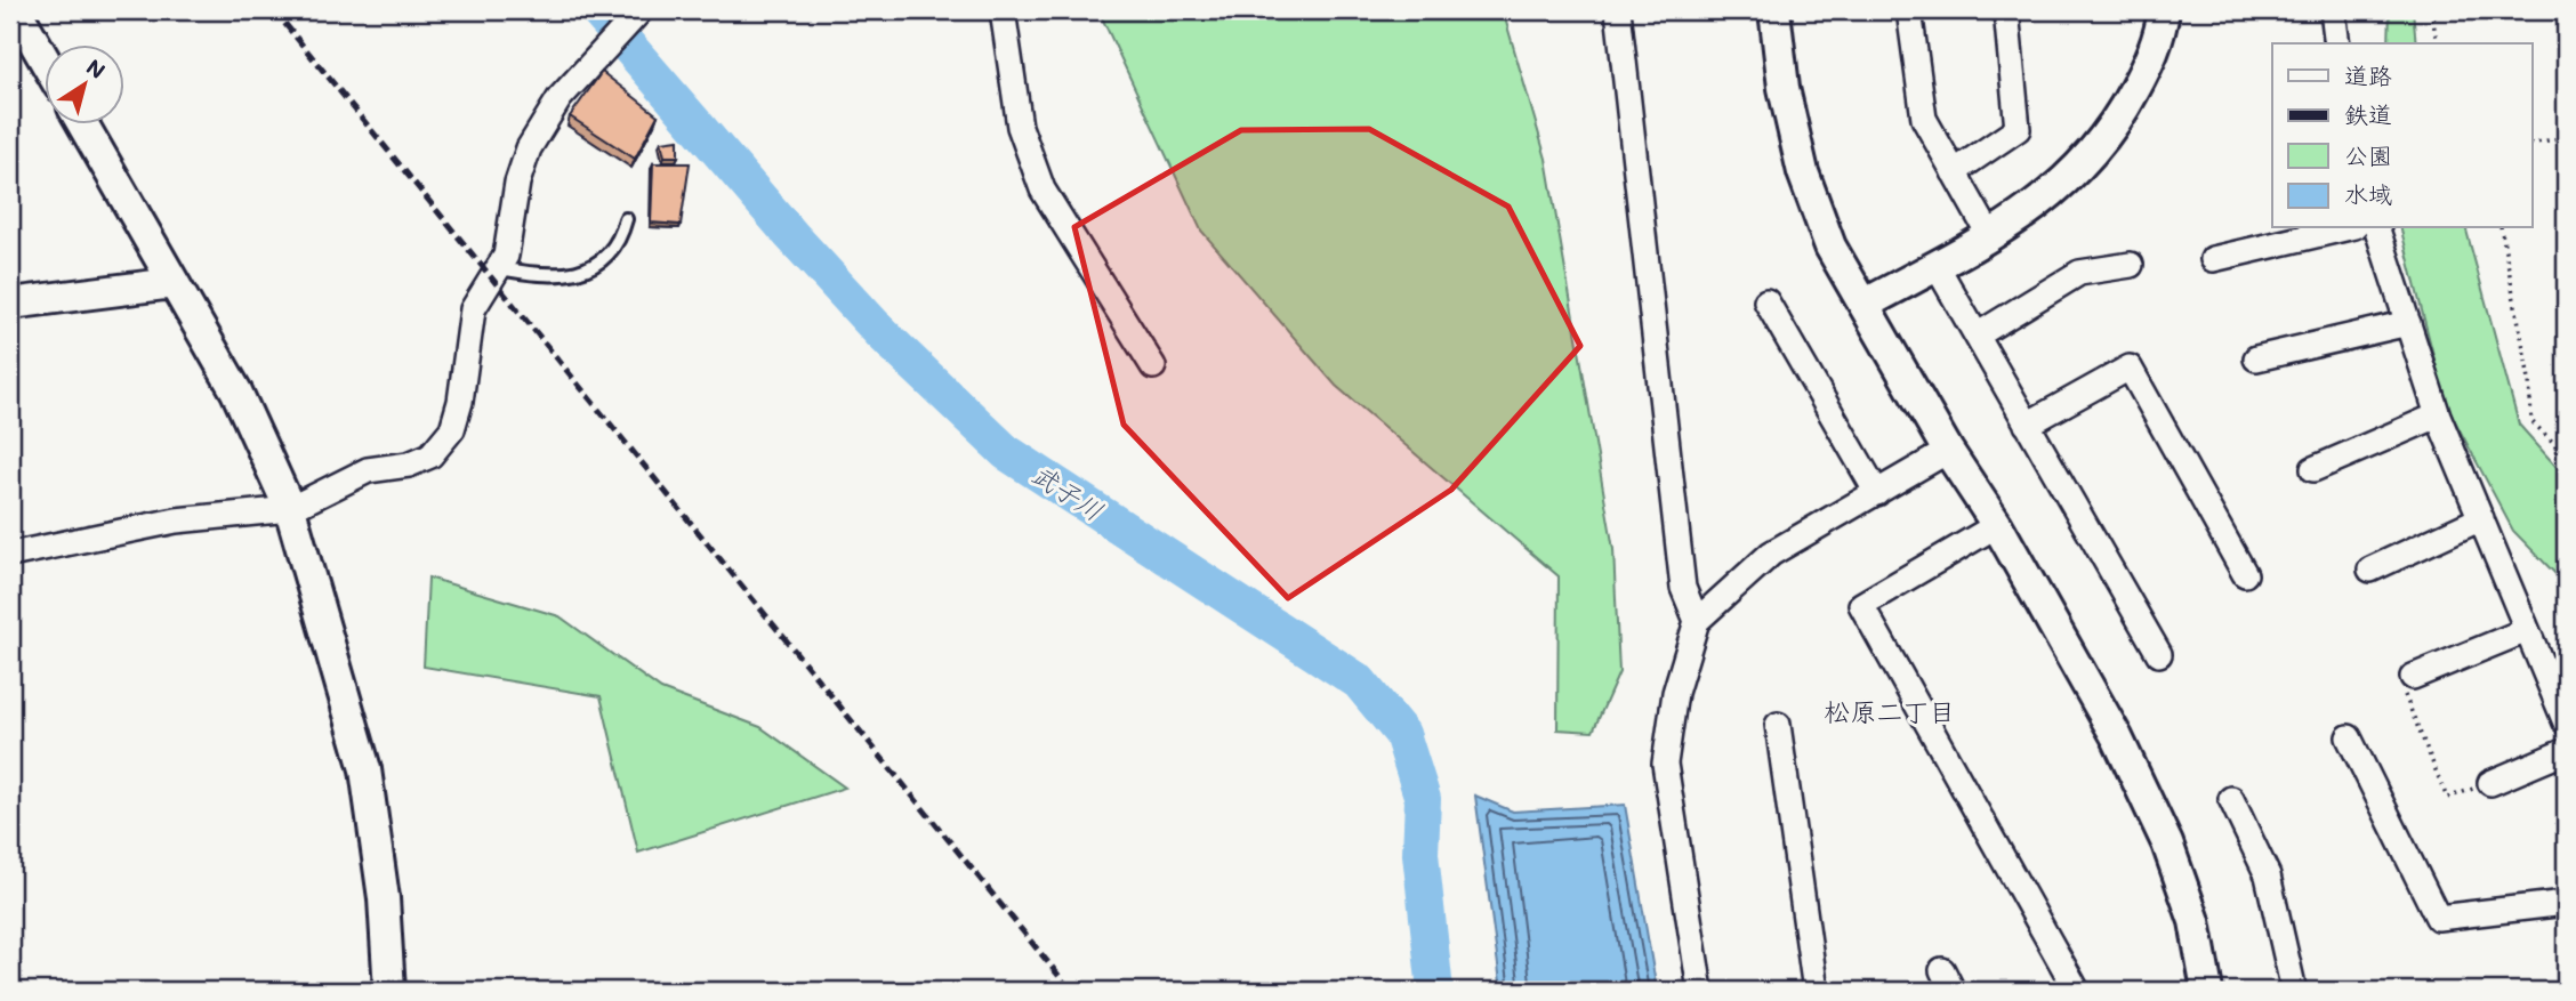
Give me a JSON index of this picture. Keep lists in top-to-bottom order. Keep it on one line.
{"districts":["松原二丁目"],"water":["武子川"],"legend":["道路","鉄道","公園","水域"],"north":"top right"}
